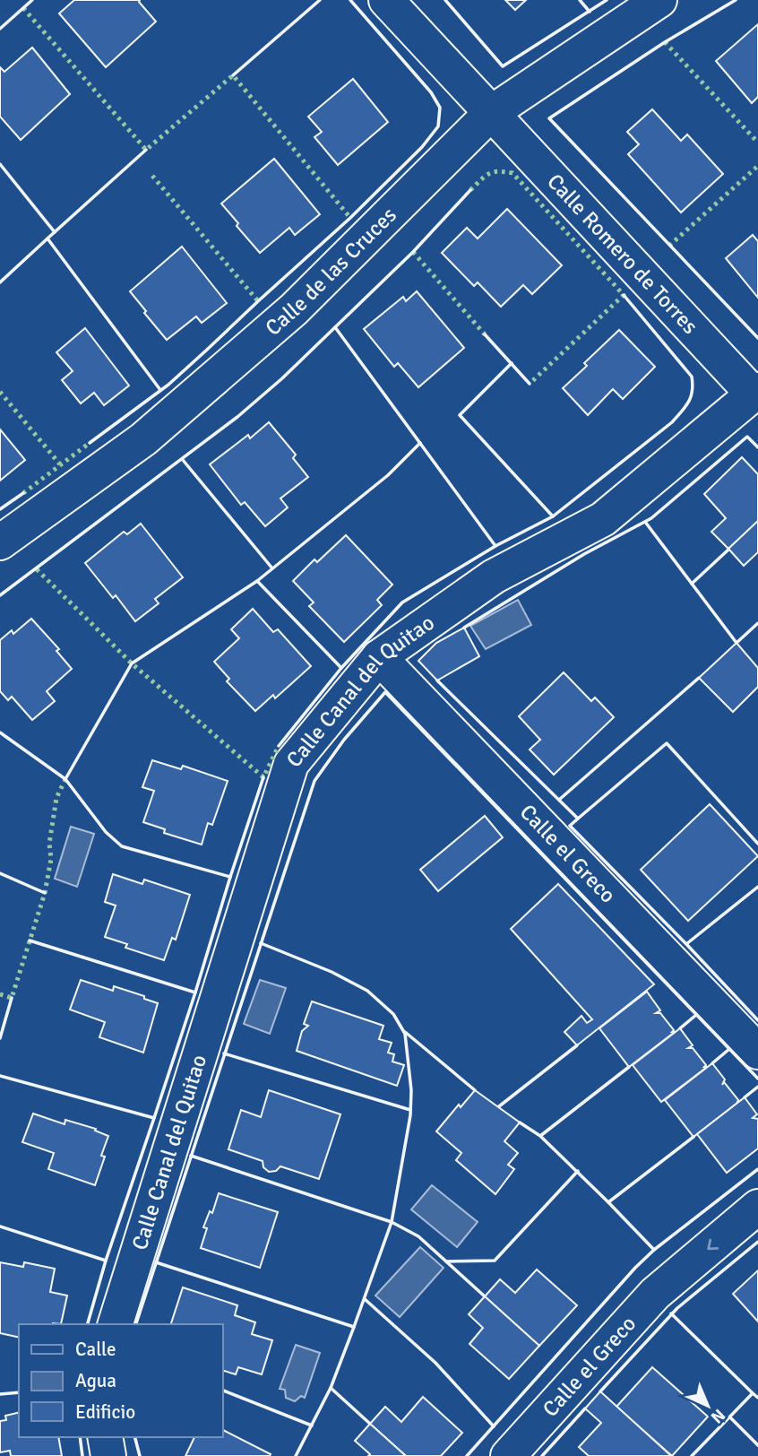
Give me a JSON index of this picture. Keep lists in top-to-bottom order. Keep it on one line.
{"streets":{"street":["Calle Romero de Torres","Calle de las Cruces","Calle Canal del Quitao","Calle el Greco"]},"crossings":[["Calle Romero de Torres","Calle de las Cruces"],["Calle Romero de Torres","Calle Canal del Quitao"],["Calle Canal del Quitao","Calle el Greco"]],"one_way":["Calle el Greco"],"legend":["Calle","Agua","Edificio"],"north":"bottom right"}
